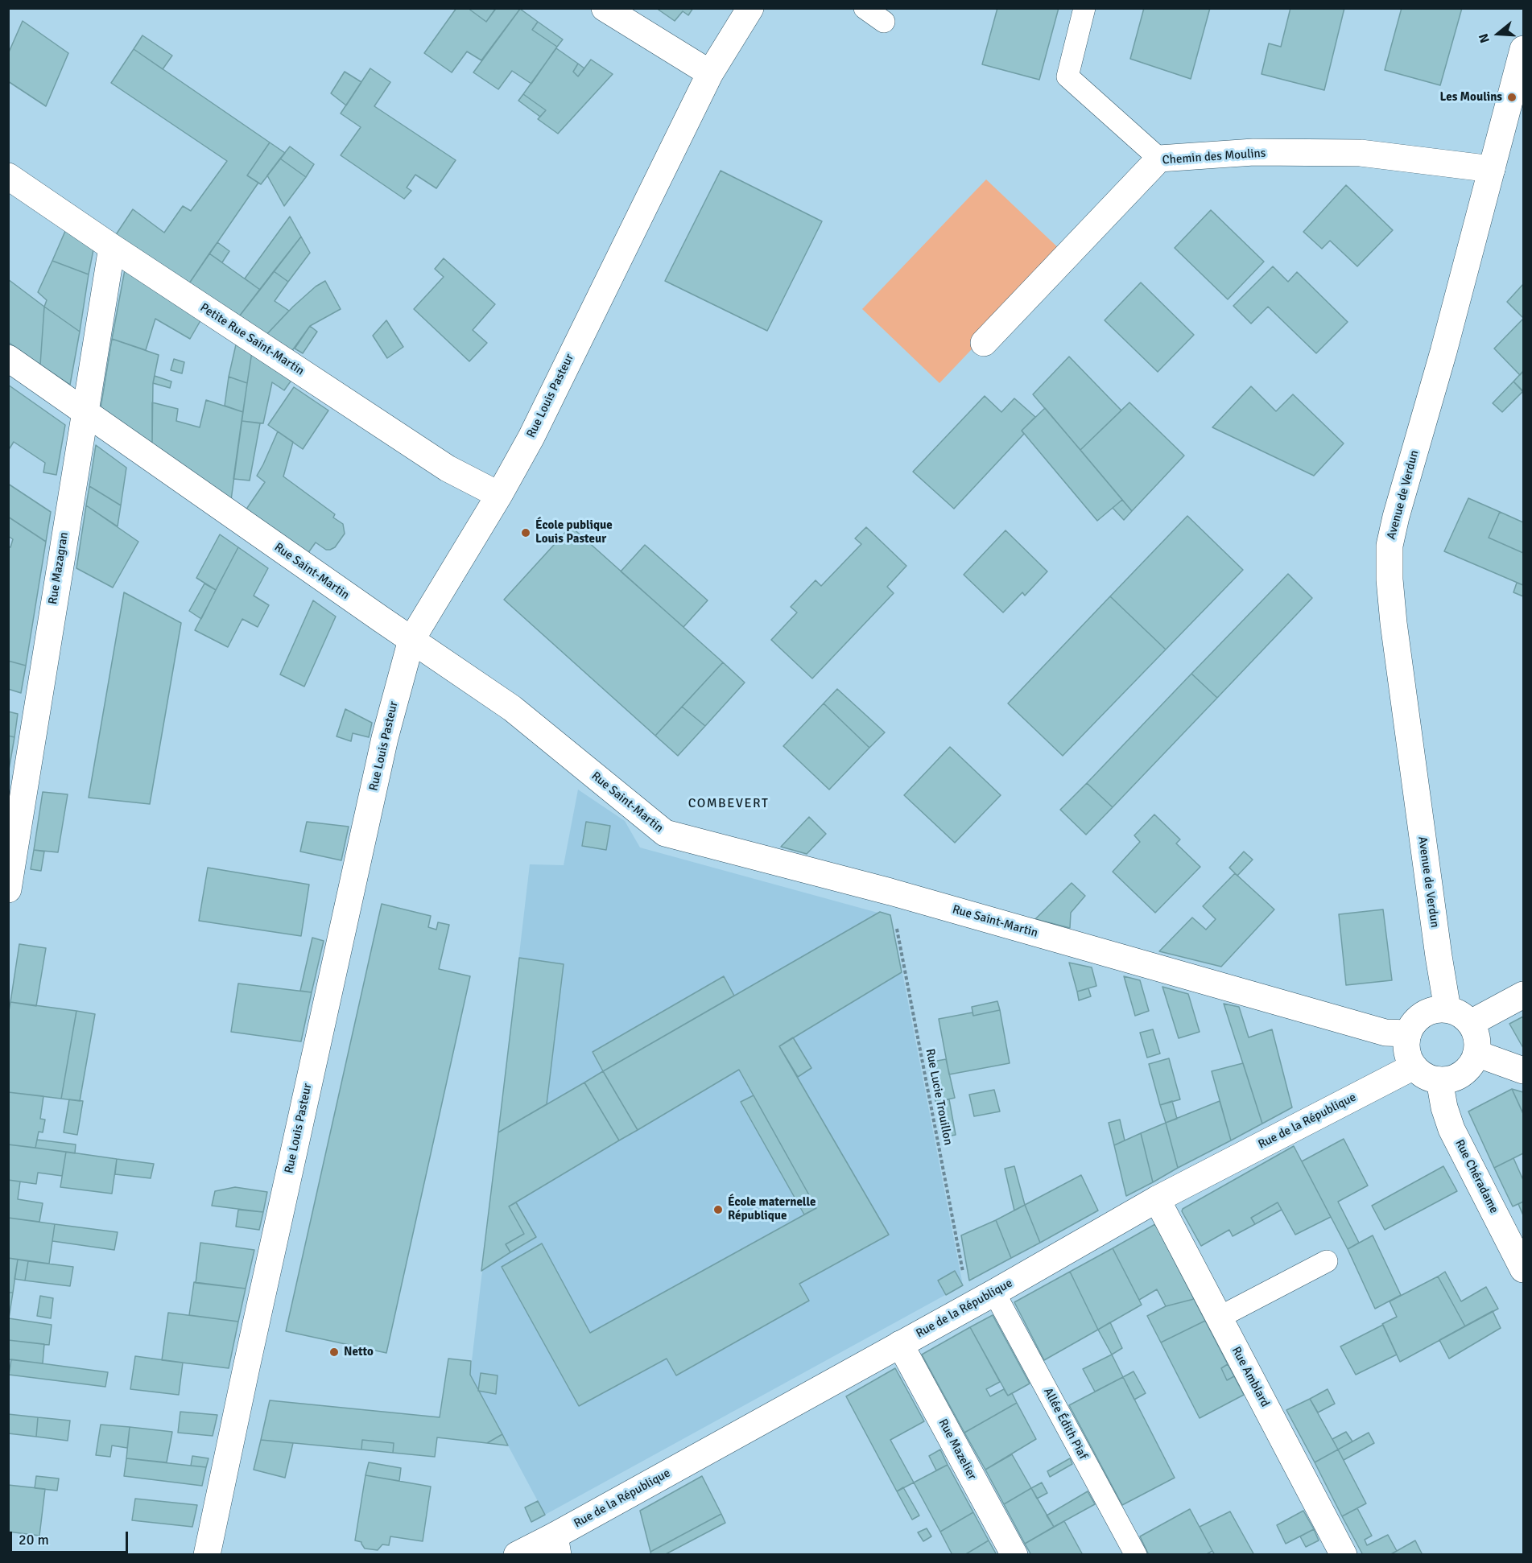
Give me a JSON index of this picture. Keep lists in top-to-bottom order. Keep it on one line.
{"streets":{"street":["Chemin des Moulins","Petite Rue Saint-Martin","Rue Louis Pasteur","Avenue de Verdun","Rue Mazagran","Rue Saint-Martin","Rue de la République","Rue Chéradame","Rue Amblard","Rue Mazelier"],"lane":["Allée Édith Piaf"],"path":["Rue Lucie Trouillon"]},"crossings":[["Chemin des Moulins","Avenue de Verdun"],["Petite Rue Saint-Martin","Rue Louis Pasteur"],["Petite Rue Saint-Martin","Rue Mazagran"],["Rue Louis Pasteur","Rue Saint-Martin"],["Avenue de Verdun","Rue Saint-Martin"],["Avenue de Verdun","Rue de la République"],["Avenue de Verdun","Rue Chéradame"],["Rue Mazagran","Rue Saint-Martin"],["Rue Saint-Martin","Rue Lucie Trouillon"],["Rue Saint-Martin","Rue de la République"],["Rue Saint-Martin","Rue Chéradame"],["Rue Lucie Trouillon","Rue de la République"],["Rue de la République","Rue Chéradame"],["Rue de la République","Rue Amblard"],["Rue de la République","Allée Édith Piaf"],["Rue de la République","Rue Mazelier"]],"districts":["COMBEVERT"],"places":["Les Moulins","École publique Louis Pasteur","École maternelle République","Netto"],"scale_bar":"20 m","north":"left"}
